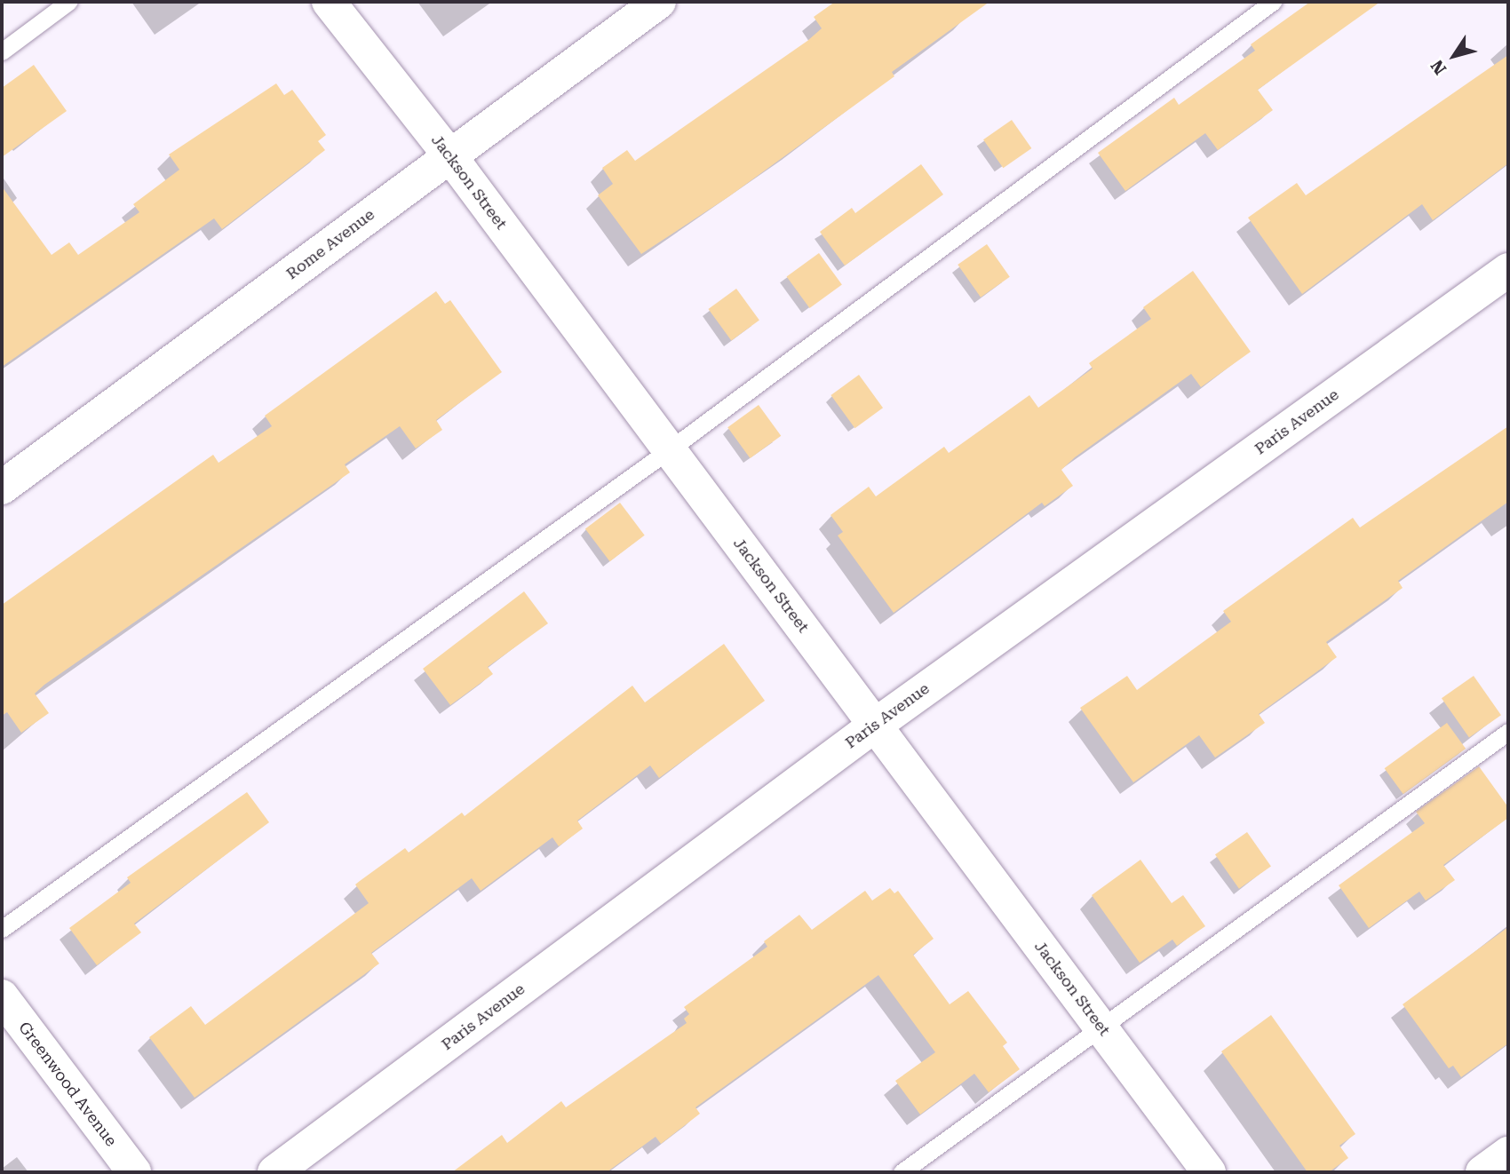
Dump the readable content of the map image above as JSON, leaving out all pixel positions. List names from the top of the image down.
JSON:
{
  "streets": {
    "street": [
      "Jackson Street",
      "Rome Avenue",
      "Paris Avenue",
      "Greenwood Avenue"
    ]
  },
  "crossings": [
    ["Jackson Street", "Rome Avenue"],
    ["Jackson Street", "Paris Avenue"]
  ],
  "north": "bottom left"
}
